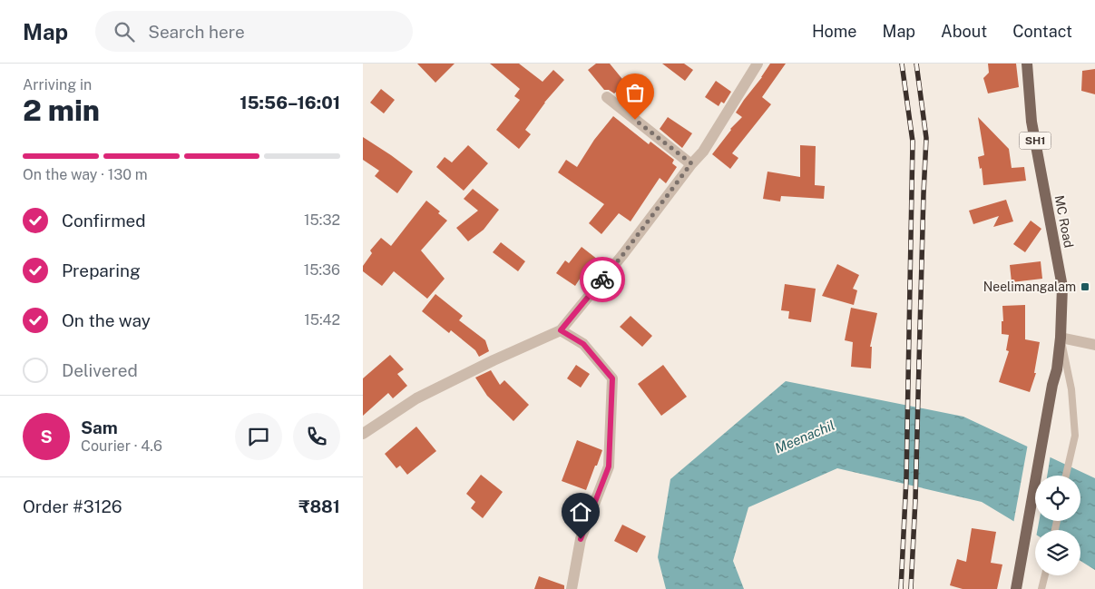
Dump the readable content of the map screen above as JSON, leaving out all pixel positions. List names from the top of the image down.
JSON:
{
  "streets": {
    "main road": ["SH1", "MC Road"]
  },
  "water": ["Meenachil"],
  "places": {
    "transit": ["Neelimangalam"]
  },
  "page": {
    "header": "Map",
    "search": "Search here",
    "nav": [
      "Home",
      "Map",
      "About",
      "Contact"
    ],
    "heading": ["2 min", "Arriving in", "15:56–16:01"],
    "panel": [
      "Sam",
      "Courier · 4.6",
      "Order #3126",
      "₹881"
    ],
    "bar": "On the way · 130 m",
    "list": [
      ["Confirmed", "15:32"],
      ["Preparing", "15:36"],
      ["On the way", "15:42"],
      "Delivered"
    ],
    "round": "S"
  }
}
